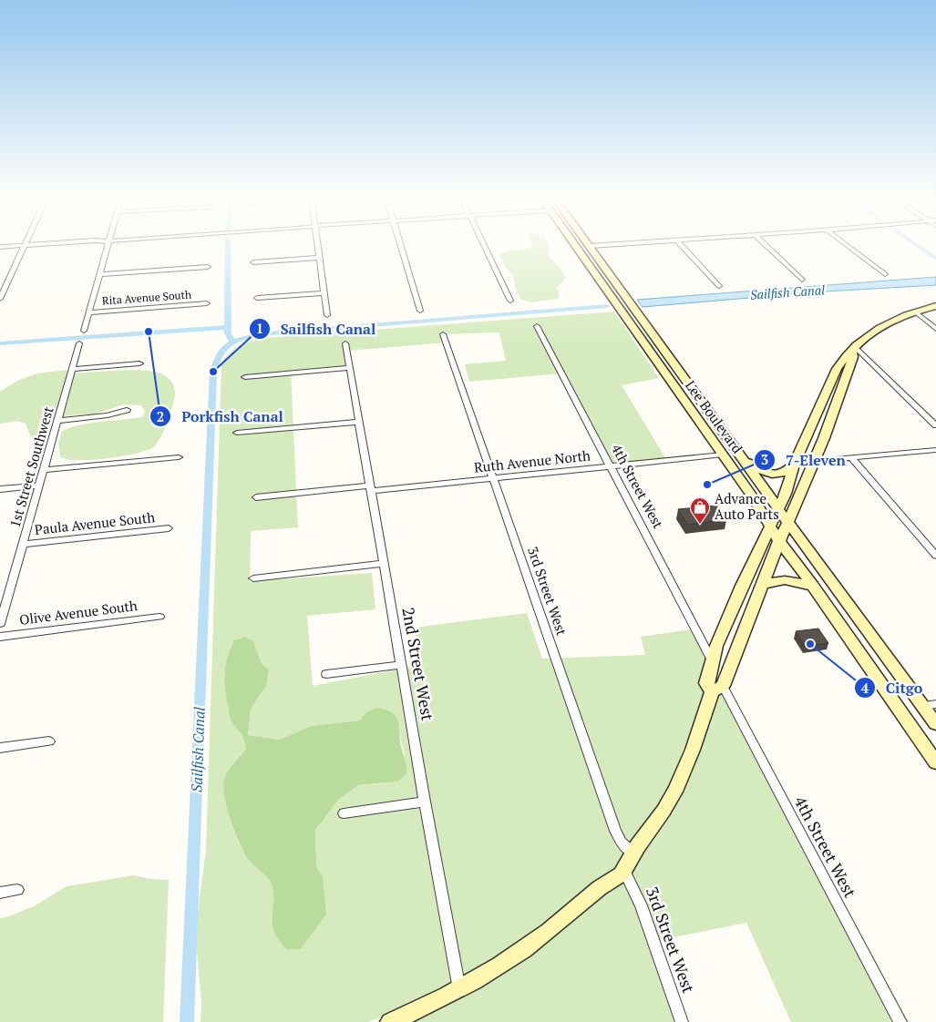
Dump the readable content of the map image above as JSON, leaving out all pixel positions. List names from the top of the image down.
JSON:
{
  "streets": {
    "main road": ["Lee Boulevard"],
    "street": [
      "Rita Avenue South",
      "Ruth Avenue North",
      "1st Street Southwest",
      "4th Street West",
      "Paula Avenue South",
      "3rd Street West",
      "Olive Avenue South",
      "2nd Street West"
    ]
  },
  "crossings": [
    ["Lee Boulevard", "Ruth Avenue North"],
    ["Ruth Avenue North", "4th Street West"],
    ["Ruth Avenue North", "3rd Street West"],
    ["Ruth Avenue North", "2nd Street West"],
    ["1st Street Southwest", "Paula Avenue South"]
  ],
  "water": ["Sailfish Canal"],
  "places": {
    "other": [
      "Porkfish Canal",
      "Sailfish Canal",
      "7-Eleven",
      "Citgo"
    ],
    "shop": ["Advance Auto Parts"]
  }
}
